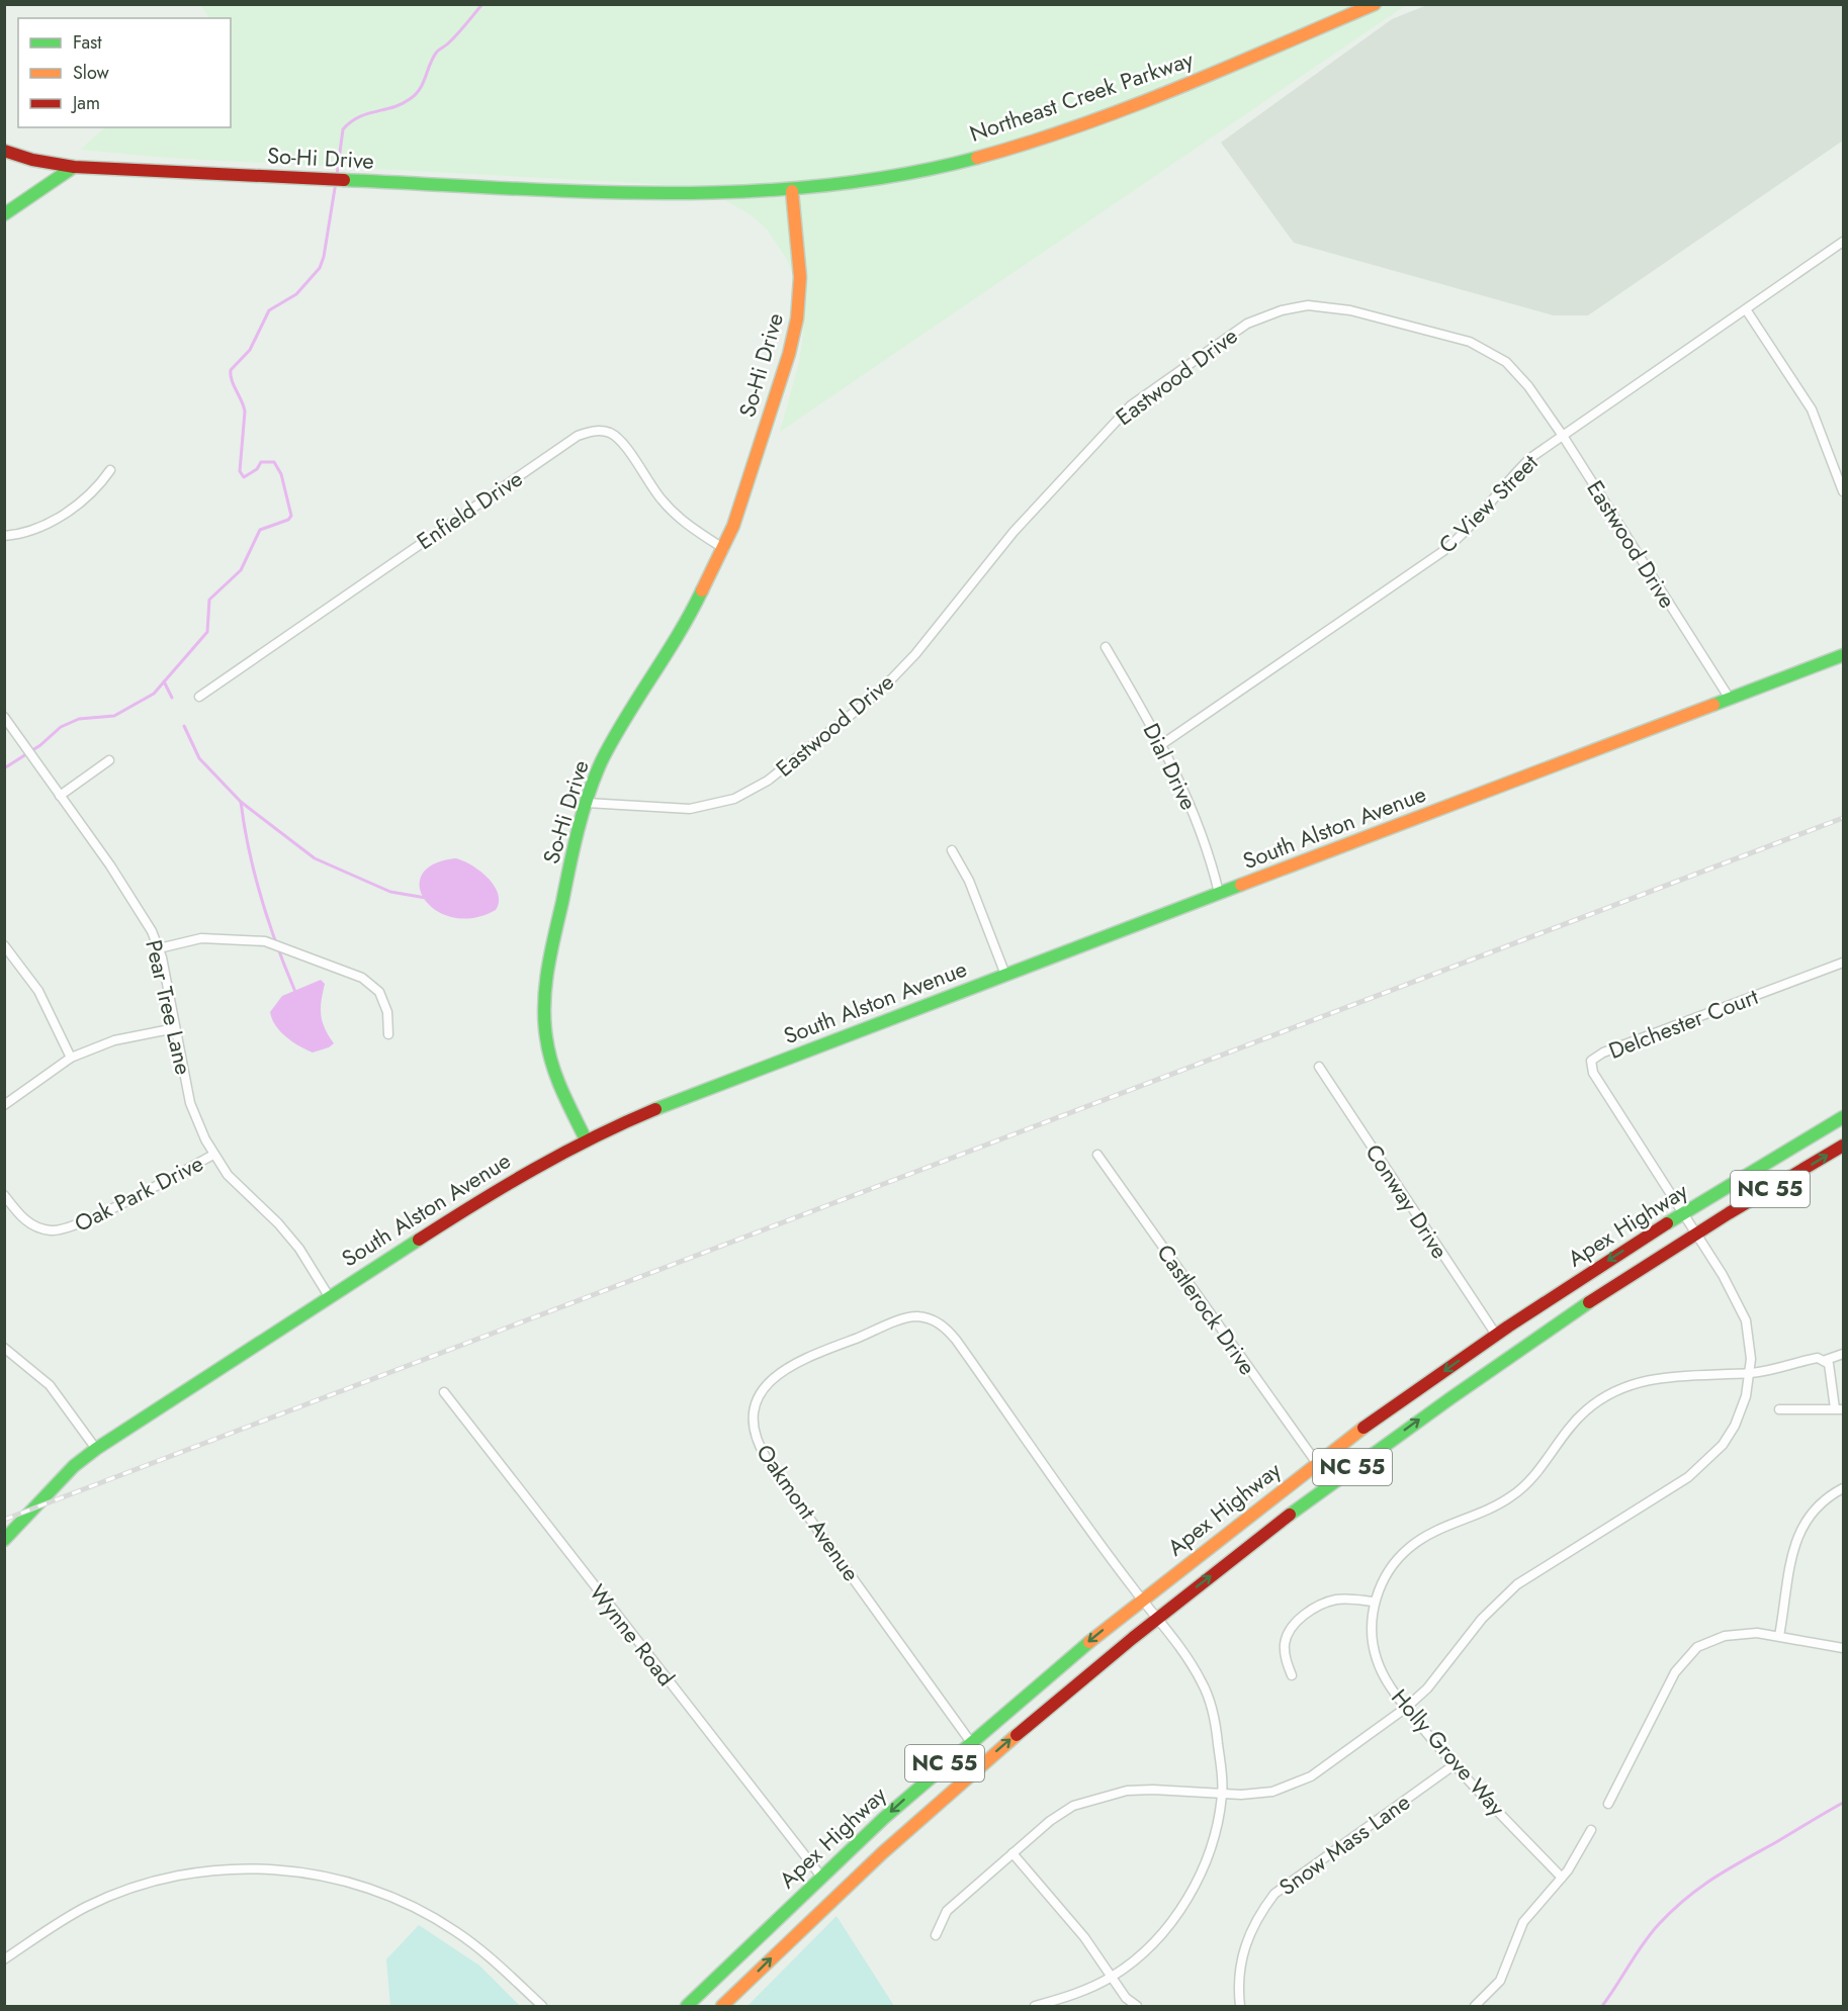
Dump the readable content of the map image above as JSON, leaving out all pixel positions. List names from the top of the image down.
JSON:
{
  "streets": {
    "street": [
      "Northeast Creek Parkway",
      "So-Hi Drive",
      "Eastwood Drive",
      "C View Street",
      "Enfield Drive",
      "Dial Drive",
      "South Alston Avenue",
      "Pear Tree Lane",
      "Delchester Court",
      "NC 55",
      "Oak Park Drive",
      "Conway Drive",
      "Apex Highway",
      "Castlerock Drive",
      "Oakmont Avenue",
      "Wynne Road",
      "Holly Grove Way",
      "Snow Mass Lane"
    ]
  },
  "crossings": [
    ["Northeast Creek Parkway", "So-Hi Drive"],
    ["So-Hi Drive", "Eastwood Drive"],
    ["So-Hi Drive", "Enfield Drive"],
    ["So-Hi Drive", "South Alston Avenue"],
    ["Eastwood Drive", "C View Street"],
    ["Eastwood Drive", "South Alston Avenue"],
    ["C View Street", "Dial Drive"],
    ["Dial Drive", "South Alston Avenue"],
    ["South Alston Avenue", "Pear Tree Lane"],
    ["Pear Tree Lane", "Oak Park Drive"],
    ["Delchester Court", "Apex Highway"],
    ["Conway Drive", "Apex Highway"],
    ["Apex Highway", "Castlerock Drive"],
    ["Apex Highway", "Oakmont Avenue"],
    ["Apex Highway", "Wynne Road"],
    ["Holly Grove Way", "Snow Mass Lane"]
  ],
  "legend": ["Fast", "Slow", "Jam"]
}
